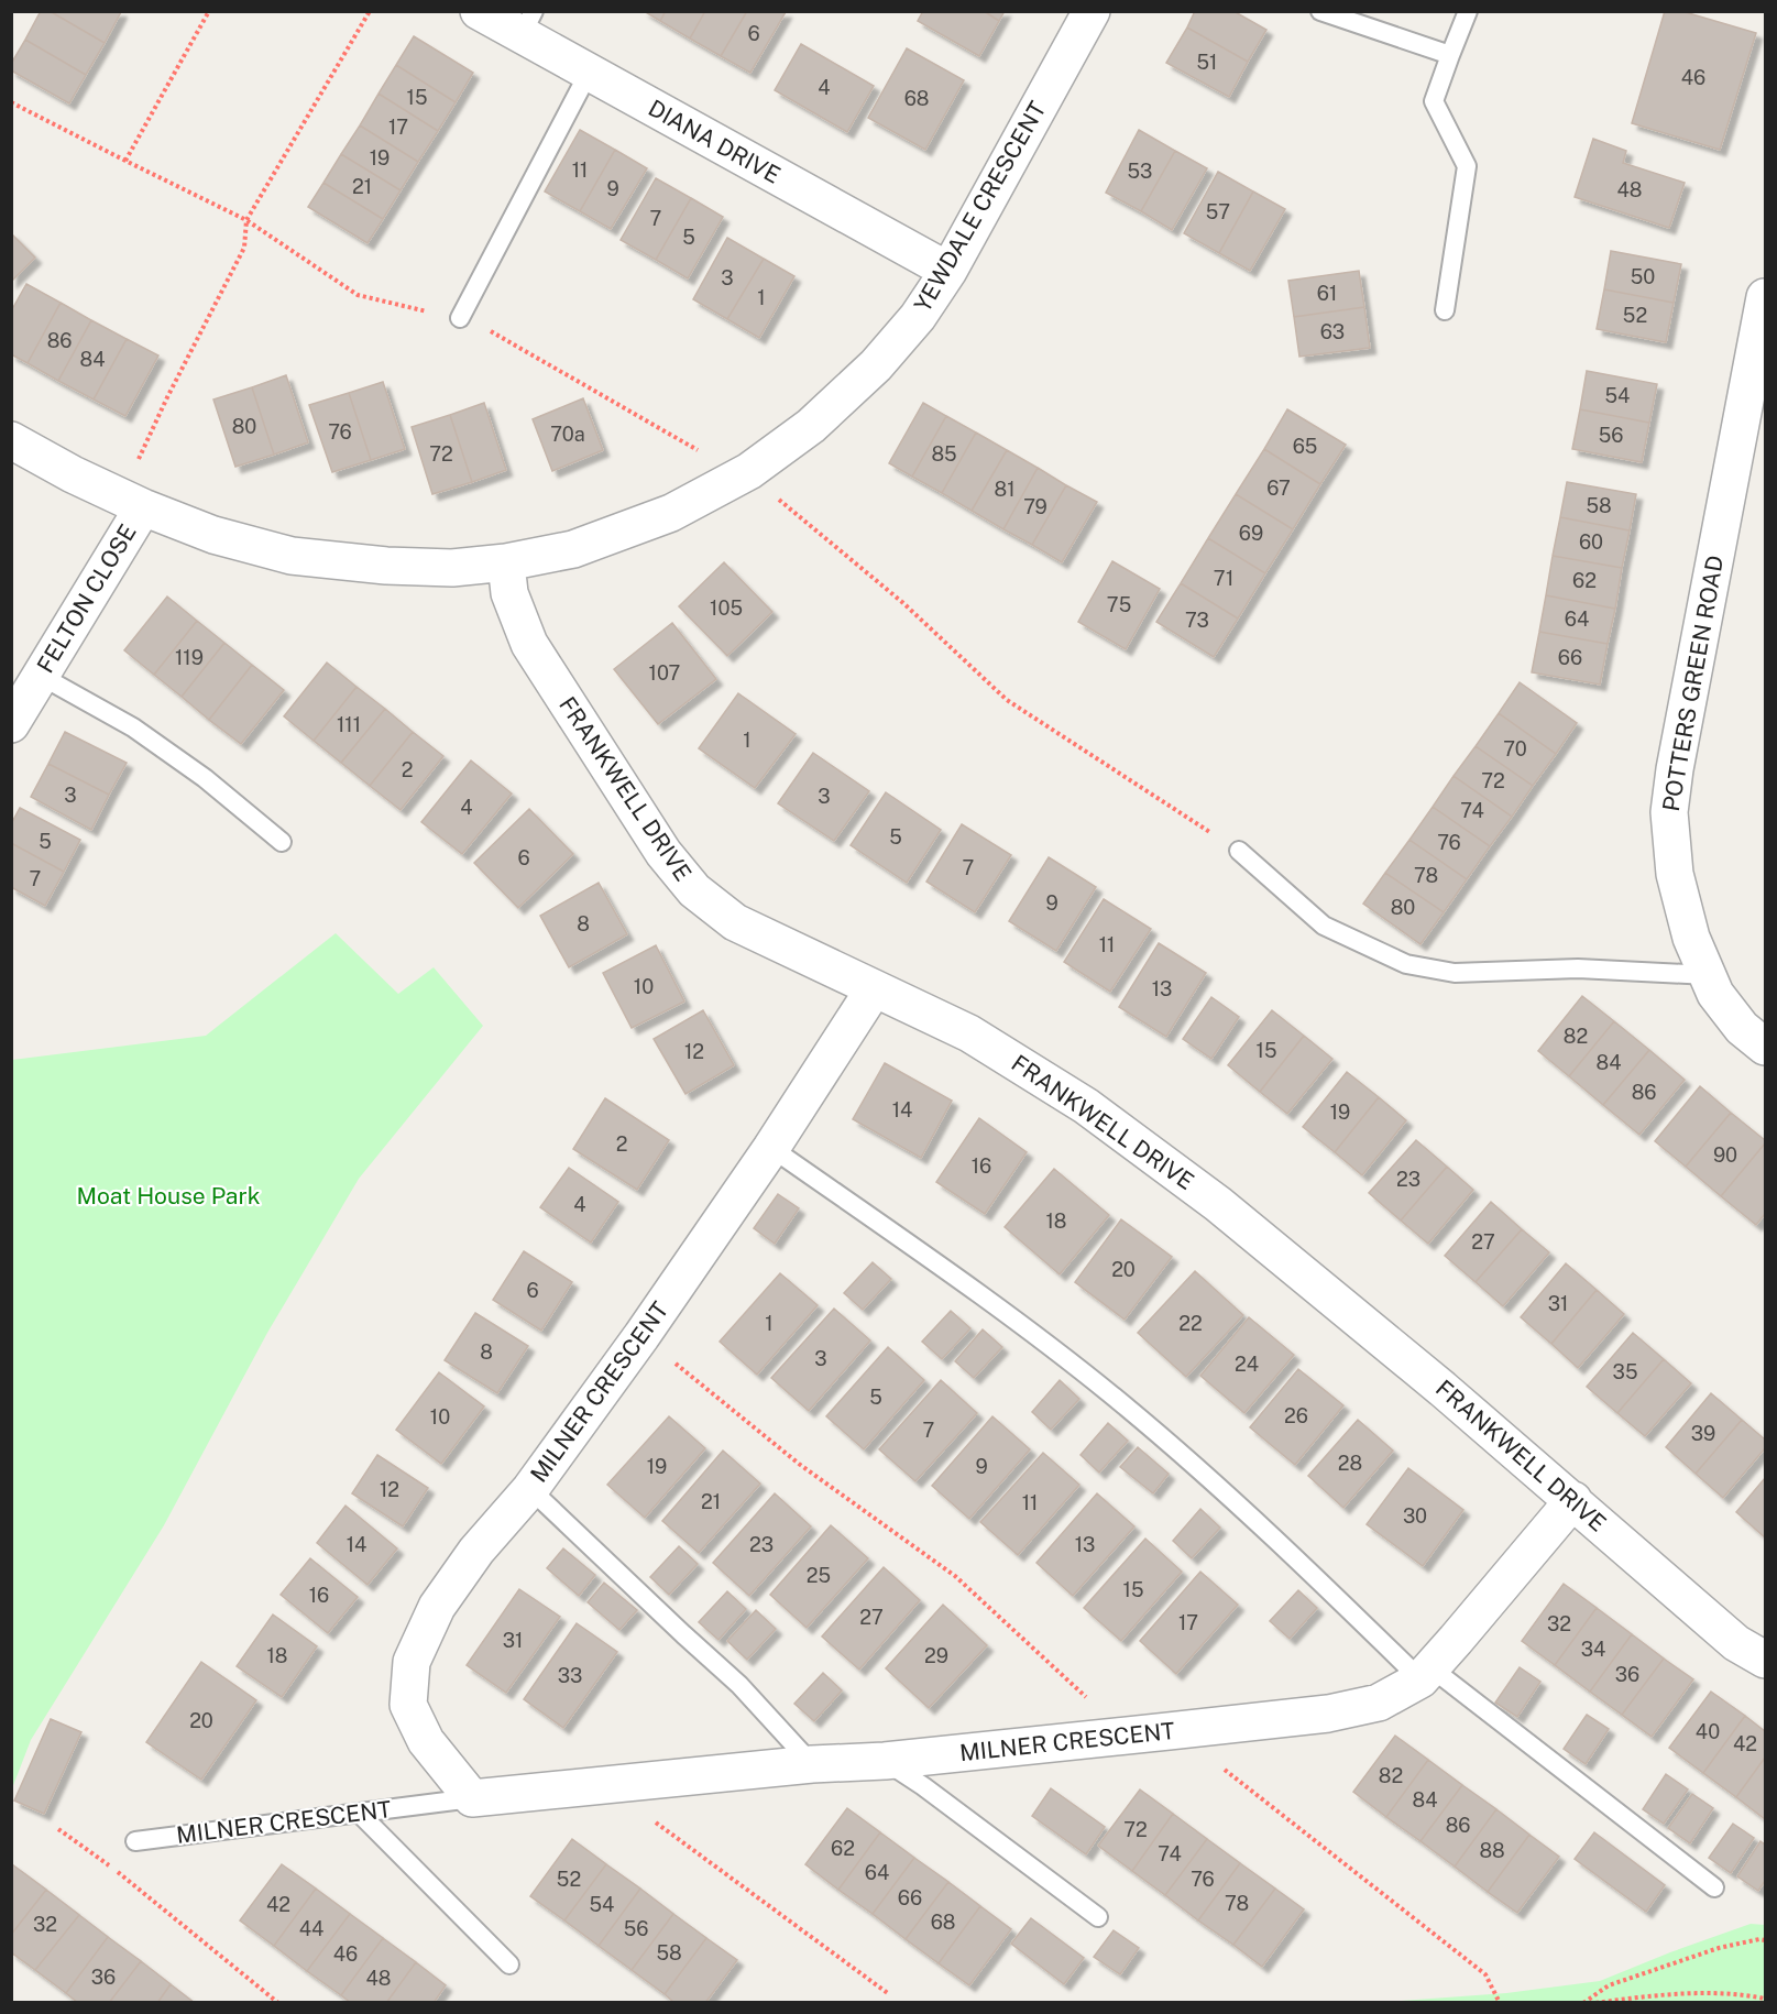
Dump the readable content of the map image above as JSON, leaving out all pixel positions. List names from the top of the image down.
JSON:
{
  "streets": {
    "street": [
      "DIANA DRIVE",
      "YEWDALE CRESCENT",
      "FELTON CLOSE",
      "POTTERS GREEN ROAD",
      "FRANKWELL DRIVE",
      "MILNER CRESCENT"
    ]
  },
  "crossings": [
    ["DIANA DRIVE", "YEWDALE CRESCENT"],
    ["YEWDALE CRESCENT", "FELTON CLOSE"],
    ["YEWDALE CRESCENT", "FRANKWELL DRIVE"],
    ["FRANKWELL DRIVE", "MILNER CRESCENT"]
  ],
  "parks": ["Moat House Park"],
  "house_numbers": [
    "6",
    "51",
    "46",
    "4",
    "15",
    "68",
    "17",
    "19",
    "11",
    "53",
    "21",
    "9",
    "48",
    "57",
    "7",
    "5",
    "50",
    "3",
    "61",
    "1",
    "52",
    "63",
    "86",
    "84",
    "54",
    "80",
    "76",
    "70a",
    "56",
    "65",
    "72",
    "85",
    "67",
    "81",
    "58",
    "79",
    "69",
    "60",
    "71",
    "62",
    "75",
    "105",
    "64",
    "73",
    "119",
    "66",
    "107",
    "111",
    "1",
    "70",
    "2",
    "72",
    "3",
    "3",
    "4",
    "74",
    "5",
    "5",
    "76",
    "6",
    "7",
    "78",
    "7",
    "9",
    "80",
    "8",
    "11",
    "10",
    "13",
    "82",
    "15",
    "12",
    "84",
    "86",
    "14",
    "19",
    "2",
    "90",
    "16",
    "23",
    "4",
    "18",
    "27",
    "20",
    "6",
    "31",
    "1",
    "22",
    "8",
    "3",
    "24",
    "35",
    "5",
    "26",
    "10",
    "7",
    "39",
    "28",
    "19",
    "9",
    "12",
    "21",
    "11",
    "30",
    "14",
    "23",
    "13",
    "25",
    "15",
    "16",
    "27",
    "17",
    "32",
    "31",
    "34",
    "18",
    "29",
    "36",
    "33",
    "20",
    "40",
    "42",
    "82",
    "84",
    "86",
    "72",
    "62",
    "88",
    "74",
    "64",
    "52",
    "76",
    "66",
    "78",
    "42",
    "54",
    "68",
    "32",
    "44",
    "56",
    "58",
    "46",
    "36",
    "48"
  ]
}
